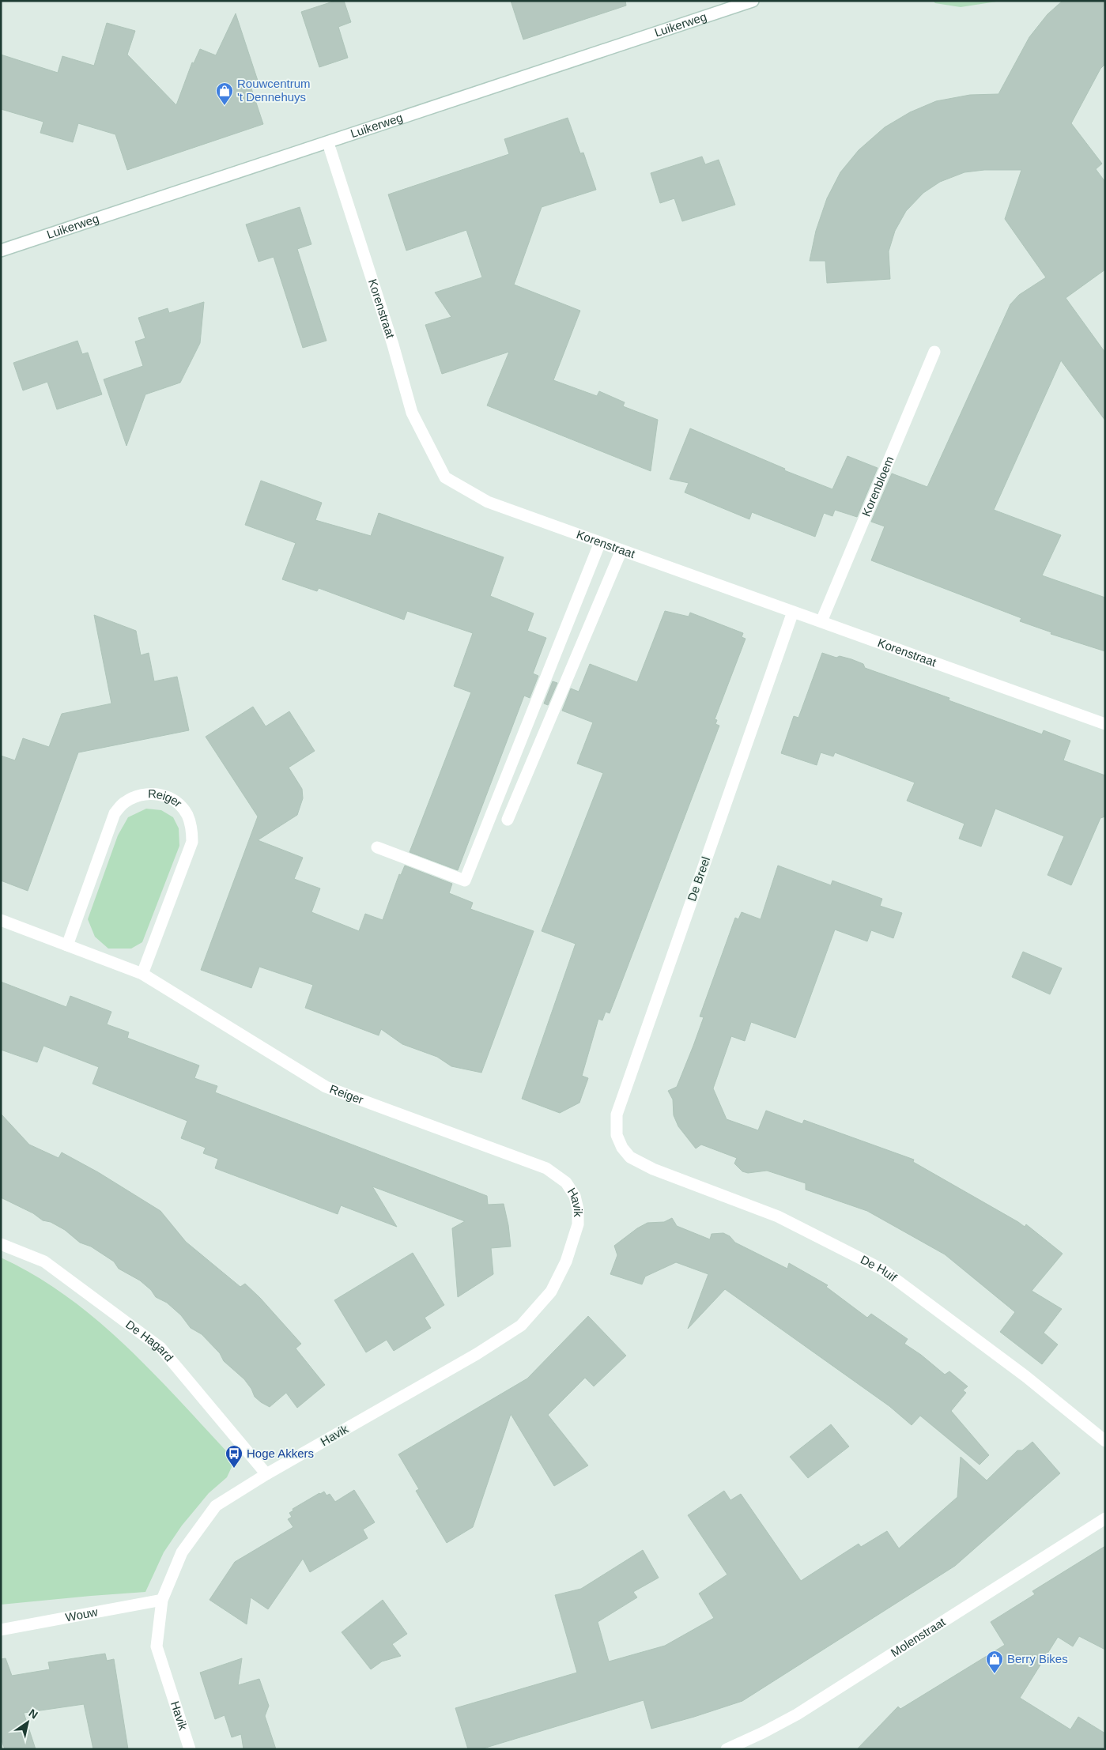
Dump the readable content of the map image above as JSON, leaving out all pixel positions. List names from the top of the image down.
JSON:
{
  "streets": {
    "street": [
      "Luikerweg",
      "Korenstraat",
      "Korenbloem",
      "Reiger",
      "De Breel",
      "Havik",
      "De Huif",
      "De Hagard",
      "Wouw",
      "Molenstraat"
    ]
  },
  "crossings": [
    ["Luikerweg", "Korenstraat"],
    ["Korenstraat", "Korenbloem"],
    ["Korenstraat", "De Breel"],
    ["Reiger", "Havik"],
    ["De Breel", "De Huif"],
    ["Havik", "De Hagard"],
    ["Havik", "Wouw"]
  ],
  "places": {
    "shop": ["Rouwcentrum 't Dennehuys", "Berry Bikes"],
    "bus stop": ["Hoge Akkers"]
  },
  "north": "top right"
}
